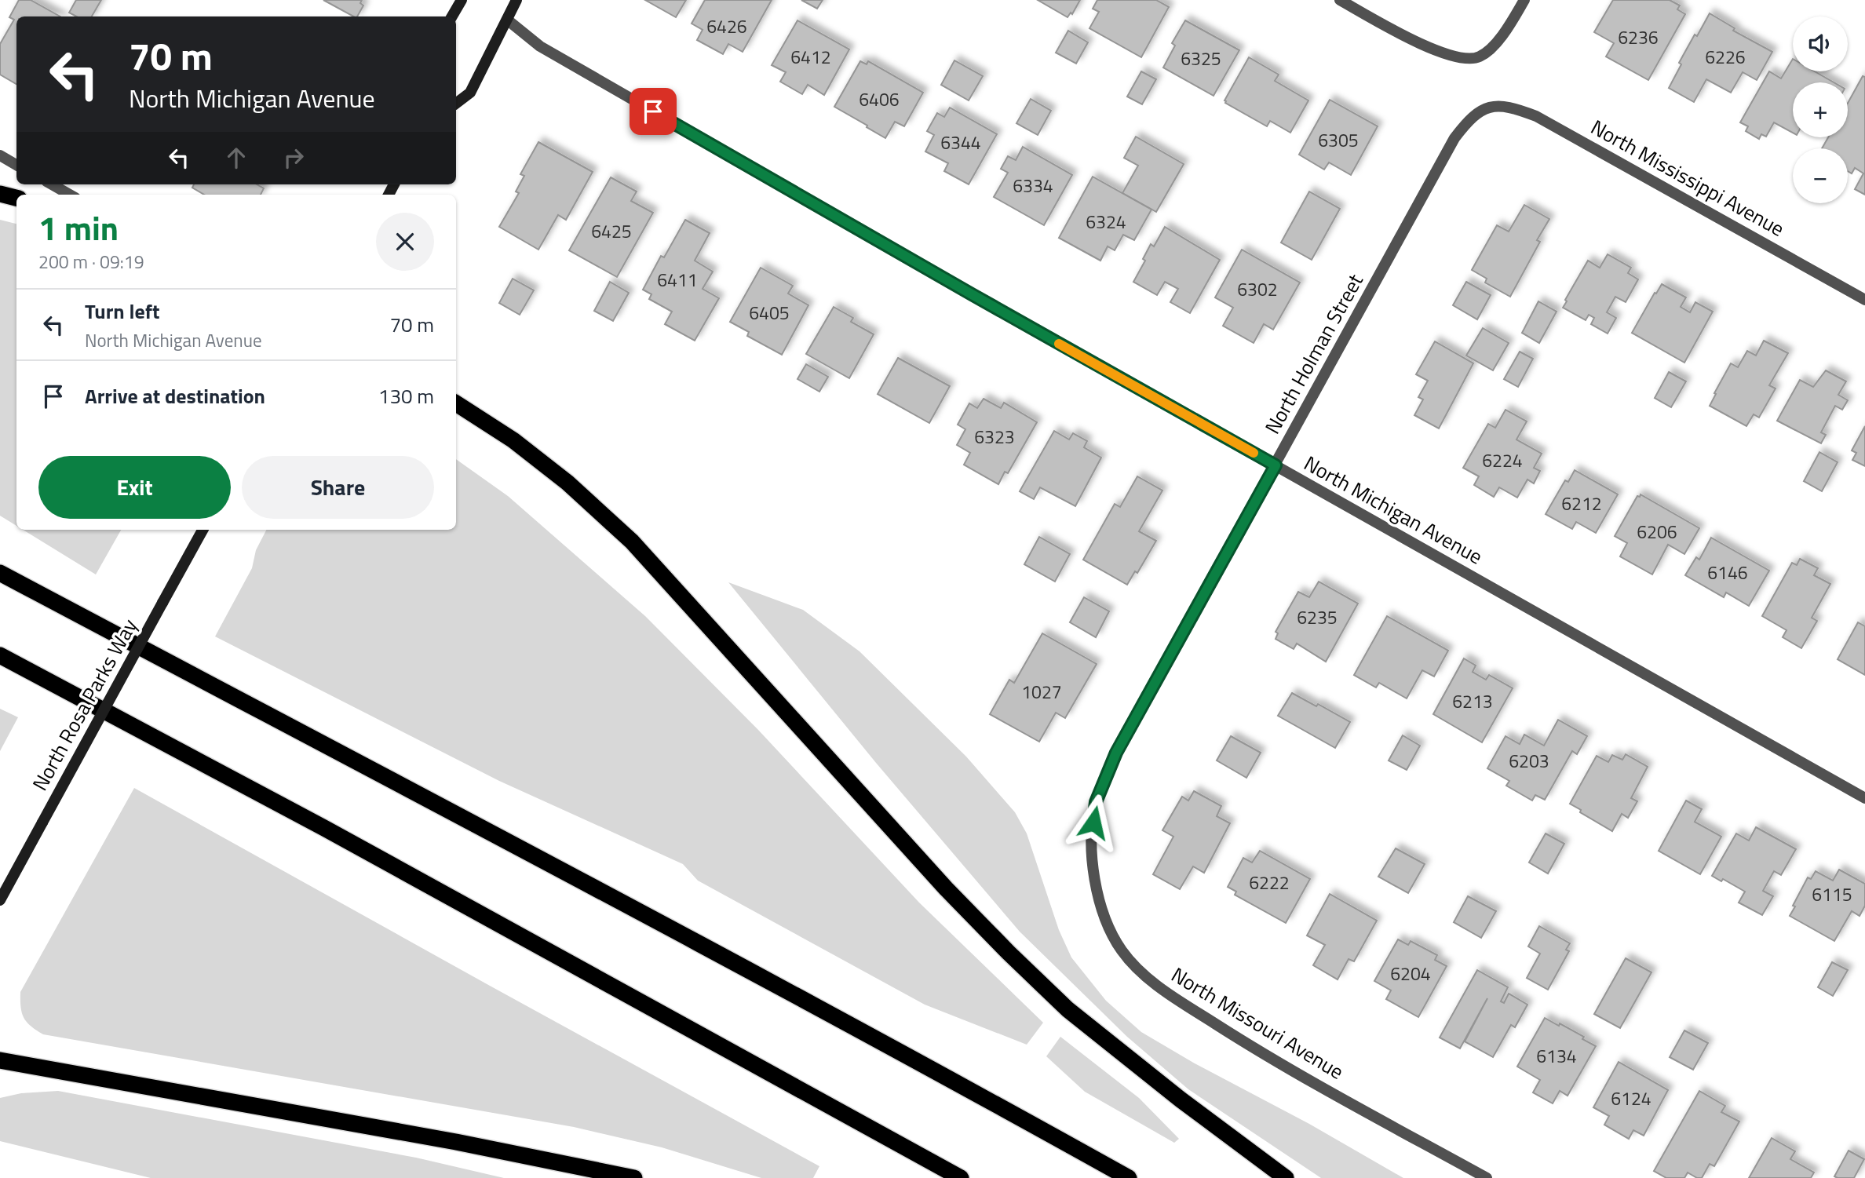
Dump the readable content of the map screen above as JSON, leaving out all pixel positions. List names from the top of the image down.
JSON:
{
  "streets": {
    "main road": ["North Rosa Parks Way"],
    "street": [
      "North Mississippi Avenue",
      "North Holman Street",
      "North Michigan Avenue",
      "North Missouri Avenue"
    ]
  },
  "crossings": [
    ["North Mississippi Avenue", "North Holman Street"],
    ["North Holman Street", "North Michigan Avenue"],
    ["North Holman Street", "North Missouri Avenue"]
  ],
  "house_numbers": [
    "6426",
    "6236",
    "6412",
    "6226",
    "6325",
    "6406",
    "6305",
    "6344",
    "6334",
    "6324",
    "6425",
    "6411",
    "6302",
    "6405",
    "6323",
    "6224",
    "6212",
    "6206",
    "6146",
    "6235",
    "1027",
    "6213",
    "6203",
    "6222",
    "6115",
    "6204",
    "6134",
    "6124"
  ],
  "page": {
    "map_buttons": ["+", "−"],
    "turn": ["70 m", "North Michigan Avenue"],
    "heading": ["1 min", "200 m · 09:19"],
    "list": [
      {
        "name": "Turn left",
        "note": "North Michigan Avenue",
        "value": "70 m"
      },
      {
        "name": "Arrive at destination",
        "value": "130 m"
      }
    ],
    "buttons": ["Exit", "Share"]
  }
}
